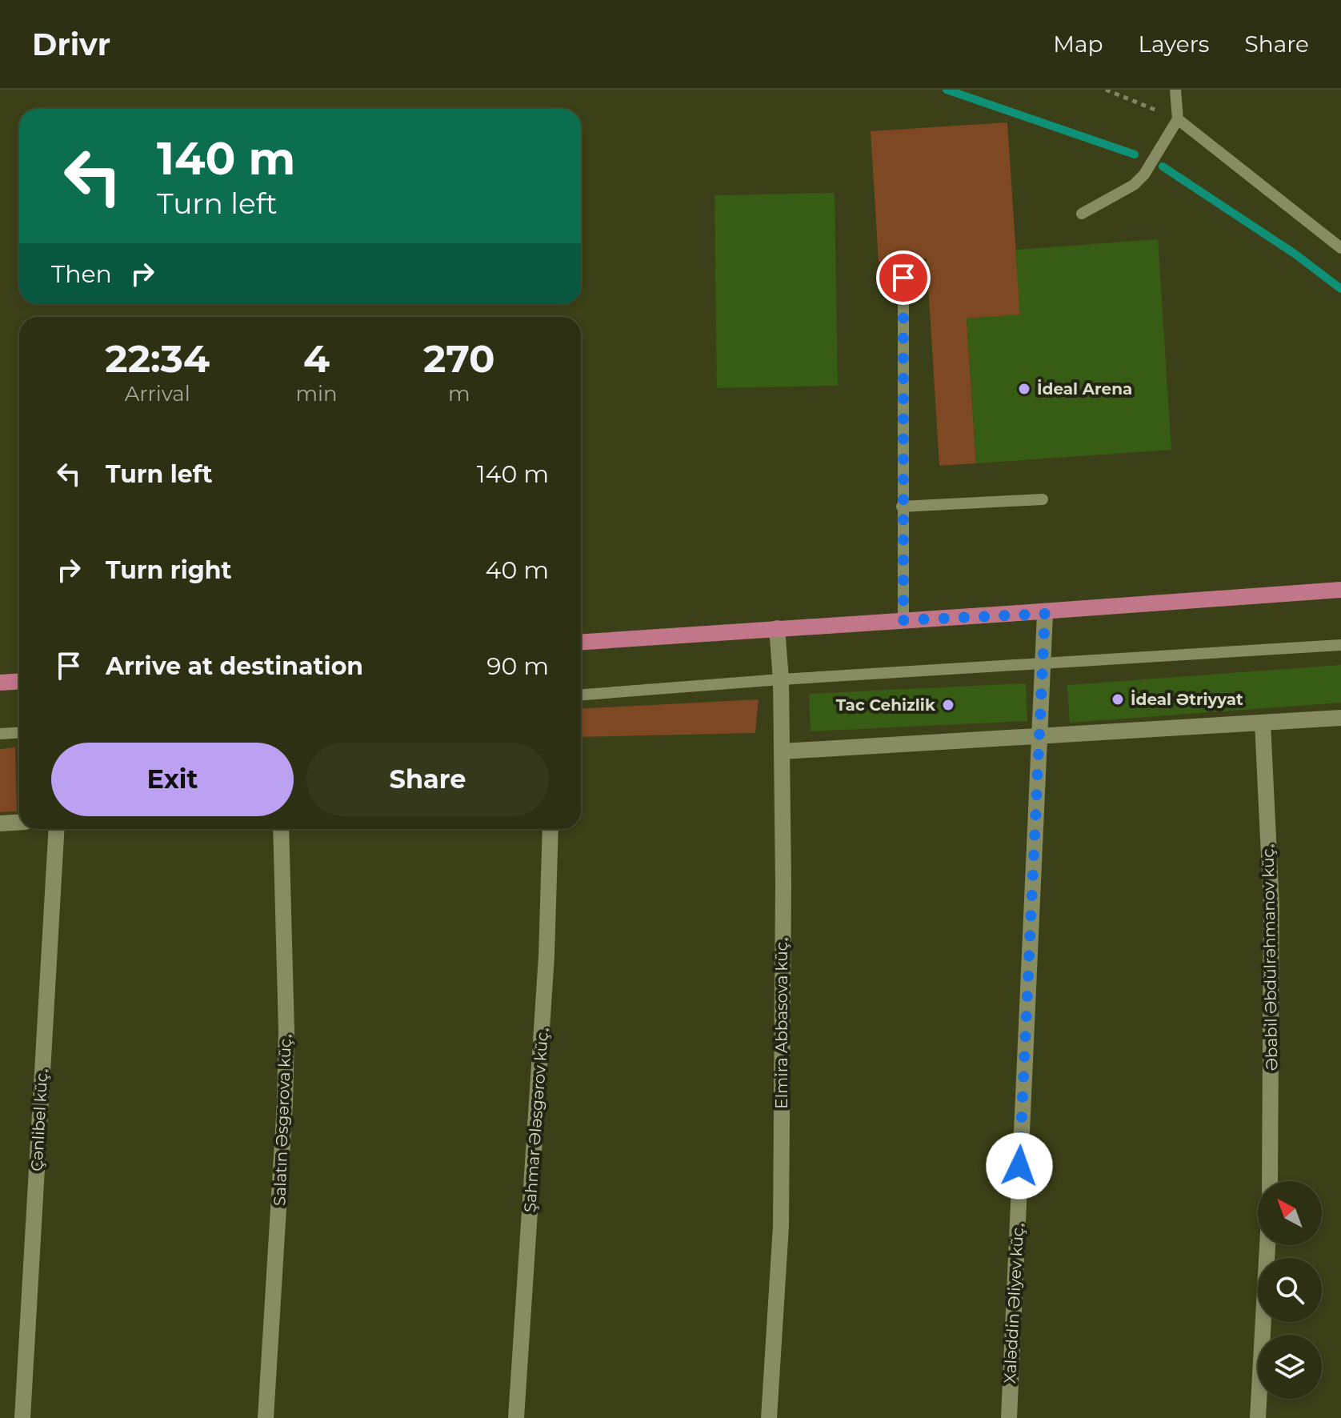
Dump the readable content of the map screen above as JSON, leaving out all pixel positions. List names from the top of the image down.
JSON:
{
  "streets": {
    "street": [
      "Əbabil Əbdülrəhmanov küç.",
      "Elmira Abbasova küç.",
      "Çənlibel küç.",
      "Salatın Əsgərova küç.",
      "Şahmar Ələsgərov küç.",
      "Xaləddin Əliyev küç."
    ]
  },
  "places": ["İdeal Arena", "İdeal Ətriyyat", "Tac Cehizlik"],
  "north": "top left",
  "page": {
    "header": "Drivr",
    "nav": ["Map", "Layers", "Share"],
    "turn": ["140 m", "Turn left"],
    "then": "Then",
    "eta": [
      "22:34",
      "Arrival",
      "4",
      "min",
      "270",
      "m"
    ],
    "list": [
      {
        "name": "Turn left",
        "value": "140 m"
      },
      {
        "name": "Turn right",
        "value": "40 m"
      },
      {
        "name": "Arrive at destination",
        "value": "90 m"
      }
    ],
    "buttons": ["Exit", "Share"]
  }
}
